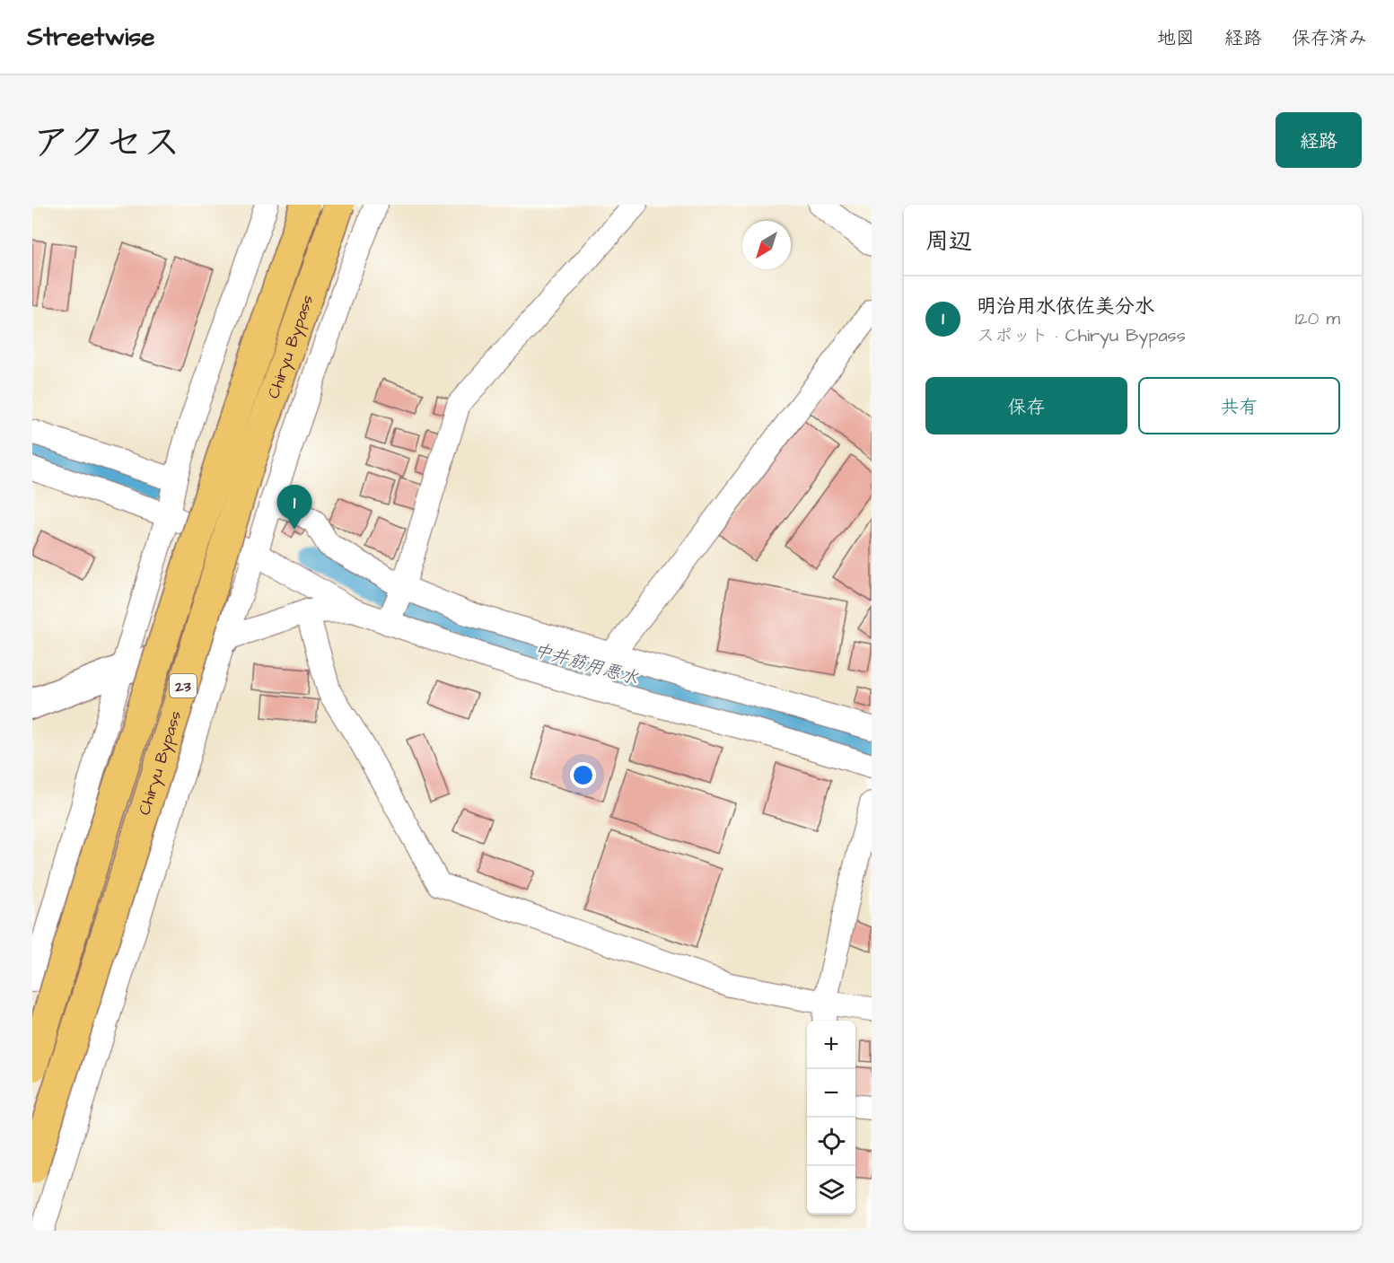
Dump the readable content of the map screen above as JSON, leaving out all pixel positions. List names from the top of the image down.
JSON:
{
  "streets": {
    "highway": ["Chiryu Bypass", "23"]
  },
  "water": ["中井筋用悪水"],
  "north": "bottom left",
  "page": {
    "header": "Streetwise",
    "nav": ["地図", "経路", "保存済み"],
    "title": "アクセス",
    "buttons": [
      "経路",
      ["保存", "共有"]
    ],
    "heading": "周辺",
    "list": [
      {
        "mark": "1",
        "name": "明治用水依佐美分水",
        "note": "スポット · Chiryu Bypass",
        "value": "120 m"
      }
    ],
    "pins": "1",
    "map_buttons": ["+", "−"]
  }
}
